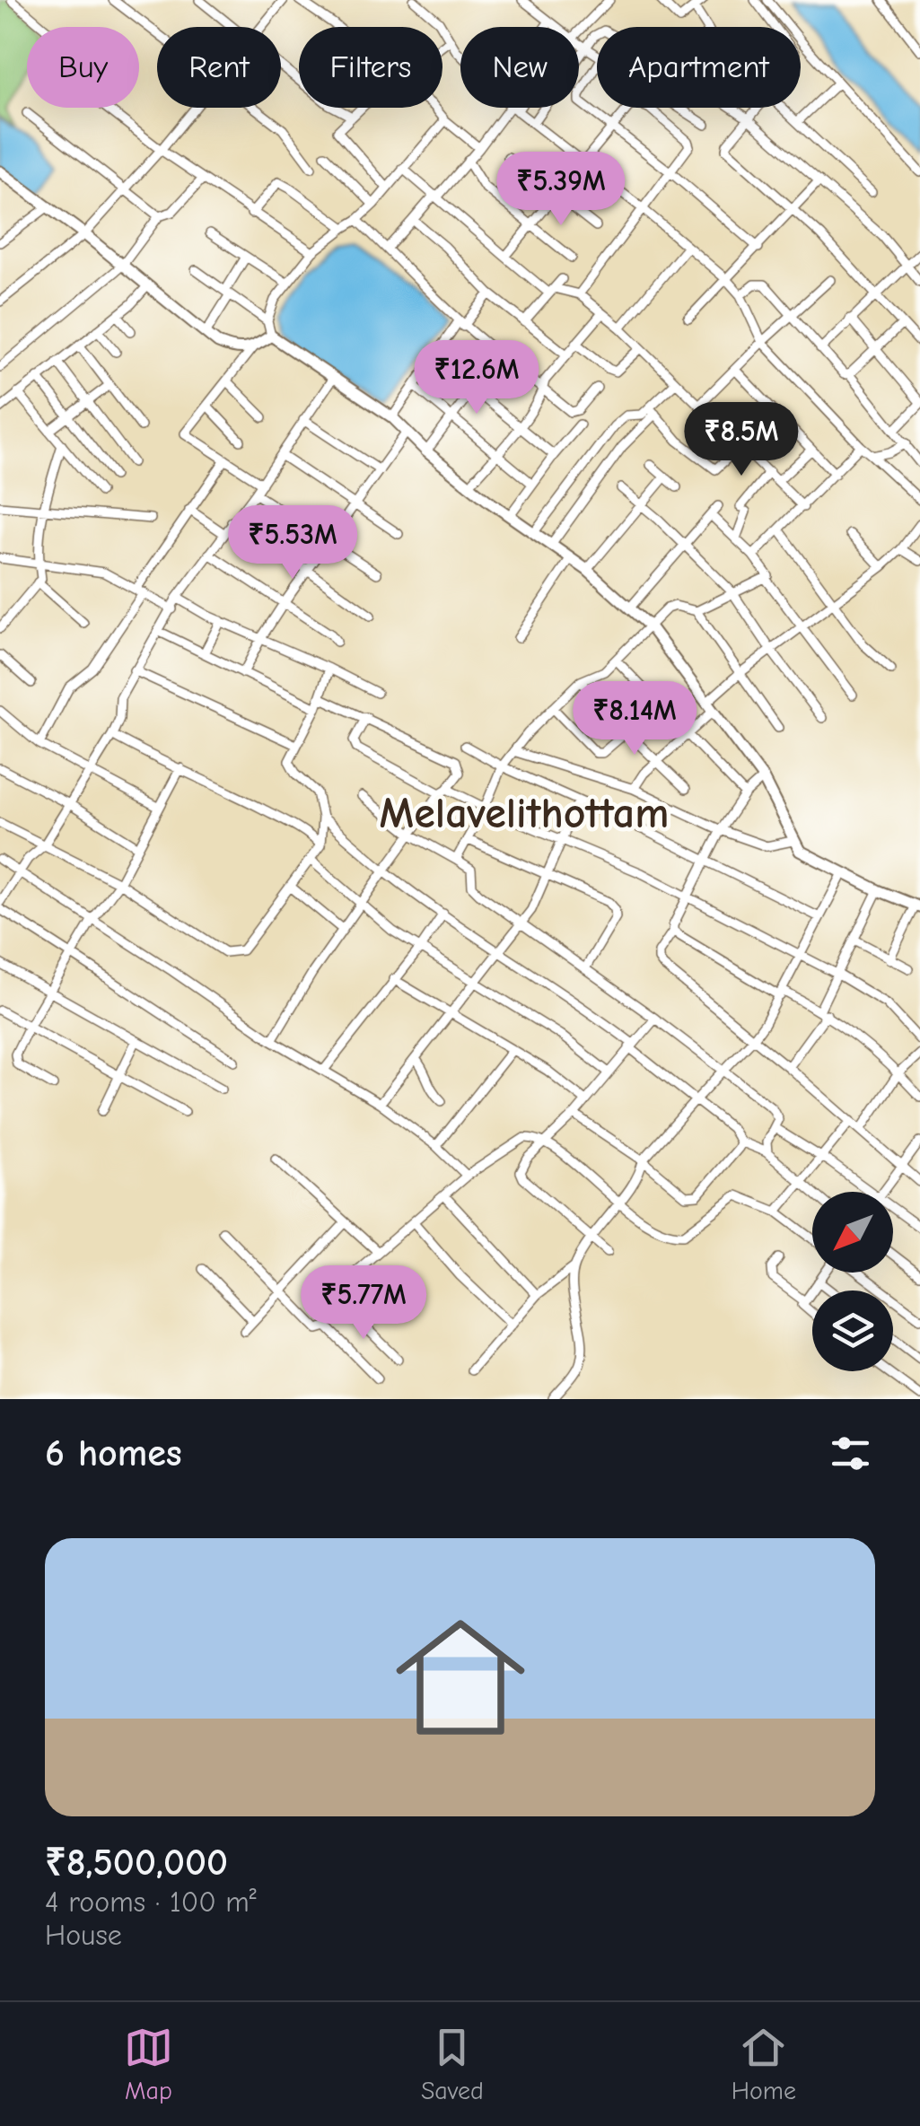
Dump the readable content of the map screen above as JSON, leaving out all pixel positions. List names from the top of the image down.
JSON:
{
  "districts": ["Melavelithottam"],
  "north": "bottom left",
  "page": {
    "chip": [
      "Buy",
      "Rent",
      "Filters",
      "New",
      "Apartment"
    ],
    "price": [
      "₹5.39M",
      "₹12.6M",
      "₹8.5M",
      "₹5.53M",
      "₹8.14M",
      "₹5.77M"
    ],
    "heading": "6 homes",
    "list": [
      {
        "name": "₹8,500,000",
        "note": "4 rooms · 100 m² · House"
      }
    ],
    "tabs": ["Map", "Saved", "Home"]
  }
}
